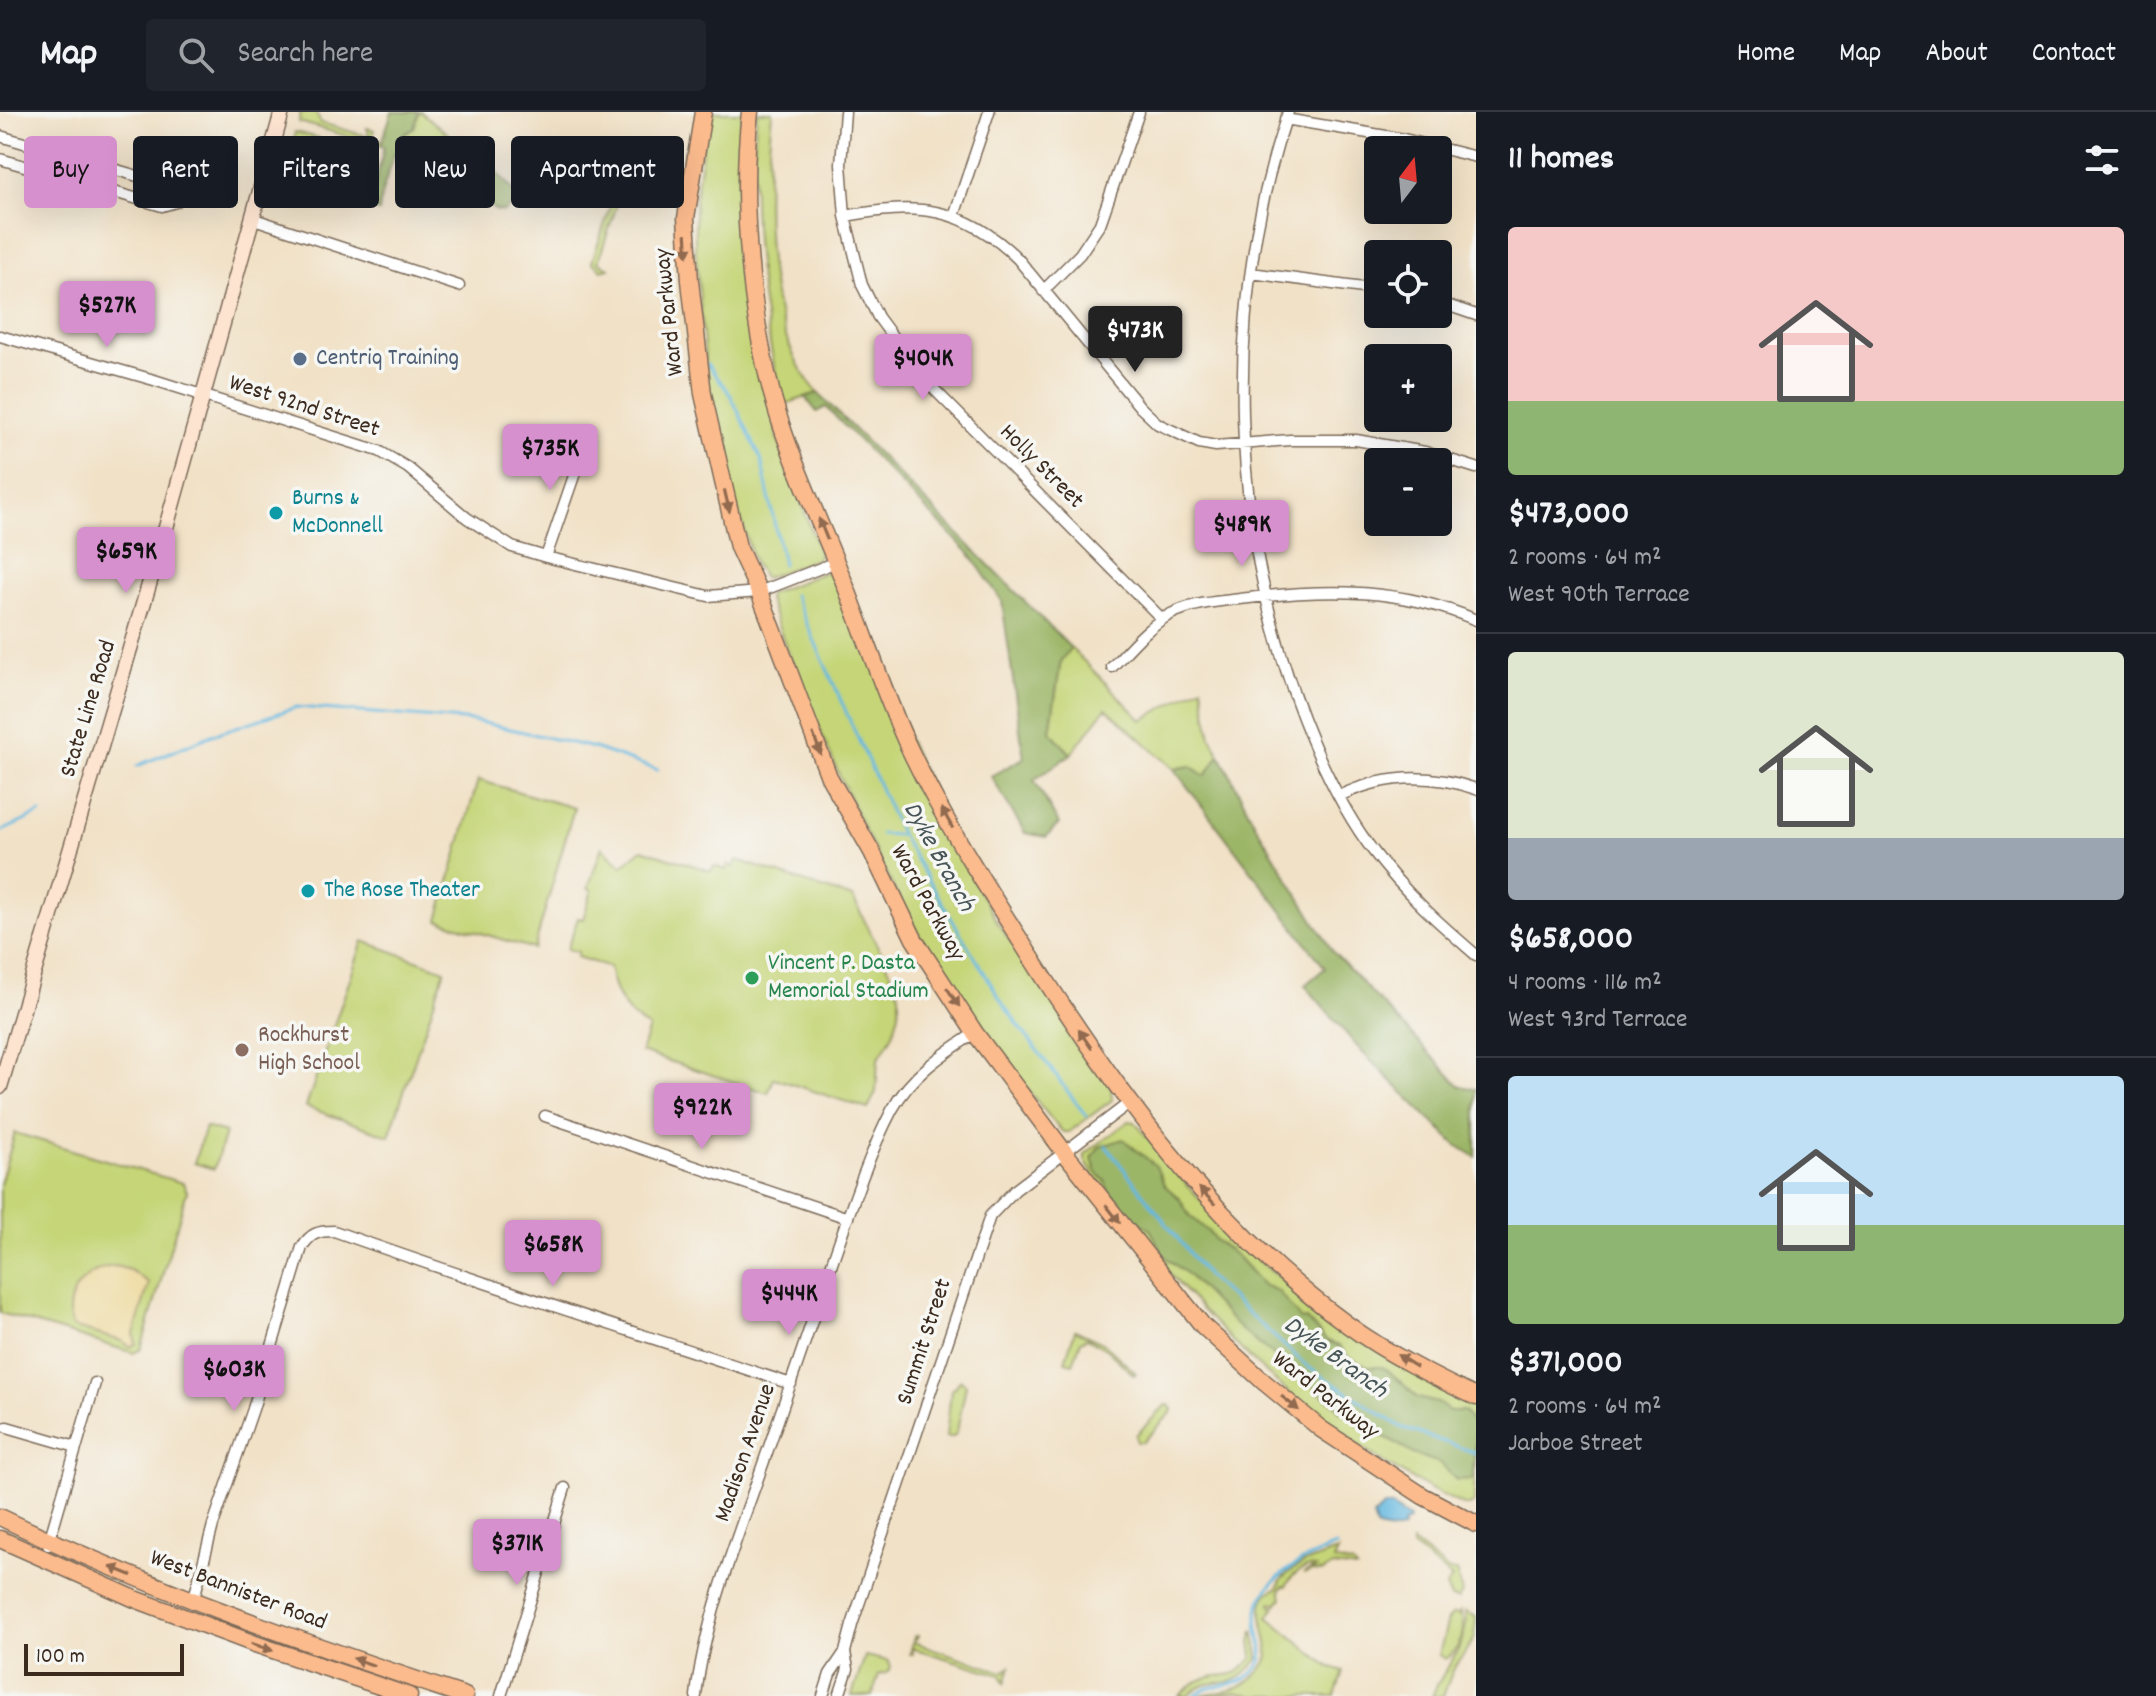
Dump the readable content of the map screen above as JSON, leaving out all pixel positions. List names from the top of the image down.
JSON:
{
  "streets": {
    "main road": ["Ward Parkway", "State Line Road", "West Bannister Road"],
    "street": [
      "West 92nd Street",
      "Holly Street",
      "Summit Street",
      "Madison Avenue"
    ]
  },
  "crossings": [
    ["Ward Parkway", "West 92nd Street"],
    ["Ward Parkway", "Summit Street"],
    ["Ward Parkway", "Madison Avenue"],
    ["West 92nd Street", "State Line Road"]
  ],
  "water": ["Dyke Branch"],
  "places": [
    "Centriq Training",
    "Burns & McDonnell",
    "The Rose Theater",
    "Vincent P. Dasta Memorial Stadium",
    "Rockhurst High School"
  ],
  "scale_bar": "100 m",
  "north": "top",
  "page": {
    "header": "Map",
    "search": "Search here",
    "nav": [
      "Home",
      "Map",
      "About",
      "Contact"
    ],
    "heading": "11 homes",
    "map_buttons": ["+", "−"],
    "chip": [
      "Buy",
      "Rent",
      "Filters",
      "New",
      "Apartment"
    ],
    "list": [
      {
        "name": "$473,000",
        "note": "2 rooms · 64 m² · West 90th Terrace"
      },
      {
        "name": "$658,000",
        "note": "4 rooms · 116 m² · West 93rd Terrace"
      },
      {
        "name": "$371,000",
        "note": "2 rooms · 64 m² · Jarboe Street"
      }
    ],
    "price": [
      "$527K",
      "$473K",
      "$404K",
      "$735K",
      "$489K",
      "$659K",
      "$922K",
      "$658K",
      "$444K",
      "$603K",
      "$371K"
    ],
    "scale": "100 m"
  }
}
